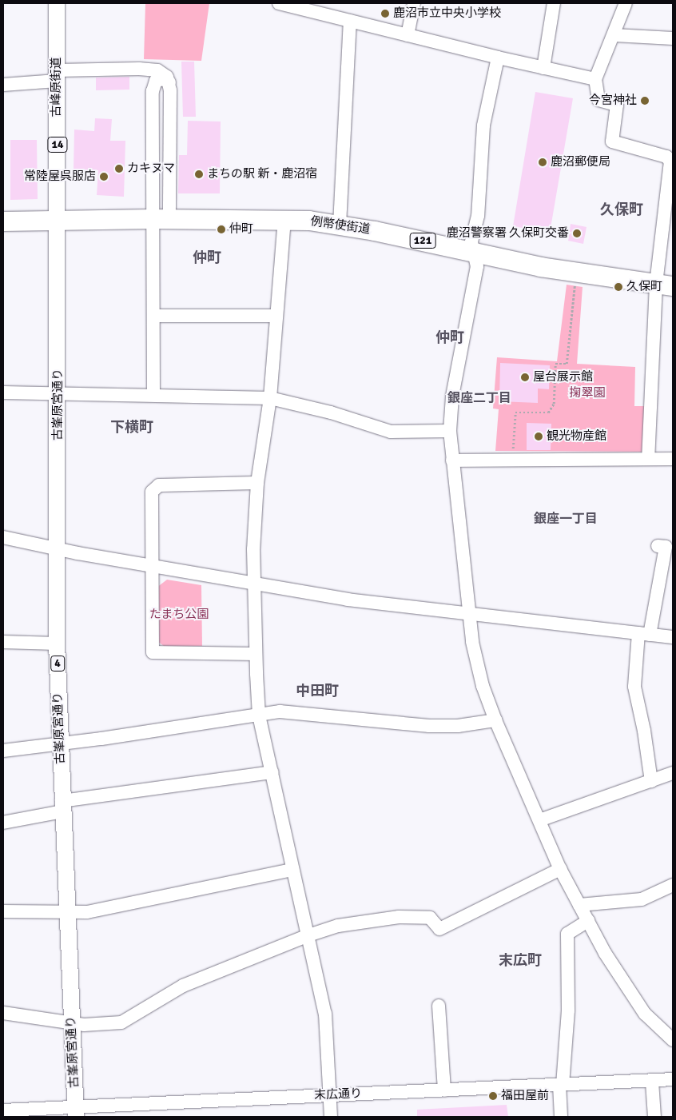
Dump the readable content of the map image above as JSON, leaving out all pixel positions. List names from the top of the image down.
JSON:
{
  "streets": {
    "highway": ["例幣使街道", "121"],
    "main road": [
      "古峰原街道",
      "14",
      "古峯原宮通り",
      "4"
    ],
    "street": ["末広通り"]
  },
  "crossings": [
    ["古峰原街道", "例幣使街道"],
    ["古峰原街道", "古峯原宮通り"],
    ["例幣使街道", "古峯原宮通り"],
    ["古峯原宮通り", "末広通り"]
  ],
  "districts": [
    "久保町",
    "仲町",
    "仲町",
    "銀座二丁目",
    "下横町",
    "銀座一丁目",
    "中田町",
    "末広町"
  ],
  "parks": ["掬翠園", "たまち公園"],
  "places": [
    "鹿沼市立中央小学校",
    "今宮神社",
    "鹿沼郵便局",
    "カキヌマ",
    "まちの駅 新・鹿沼宿",
    "常陸屋呉服店",
    "仲町",
    "鹿沼警察署 久保町交番",
    "久保町",
    "屋台展示館",
    "観光物産館",
    "福田屋前"
  ]
}
